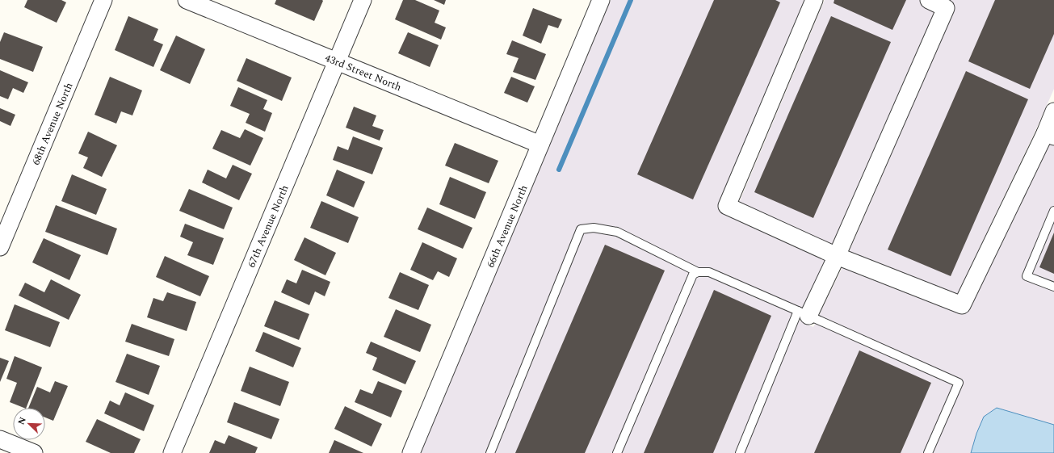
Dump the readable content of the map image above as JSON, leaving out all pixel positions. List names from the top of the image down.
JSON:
{
  "streets": {
    "street": [
      "43rd Street North",
      "68th Avenue North",
      "67th Avenue North",
      "66th Avenue North"
    ]
  },
  "crossings": [
    ["43rd Street North", "67th Avenue North"],
    ["43rd Street North", "66th Avenue North"]
  ],
  "north": "top left"
}
